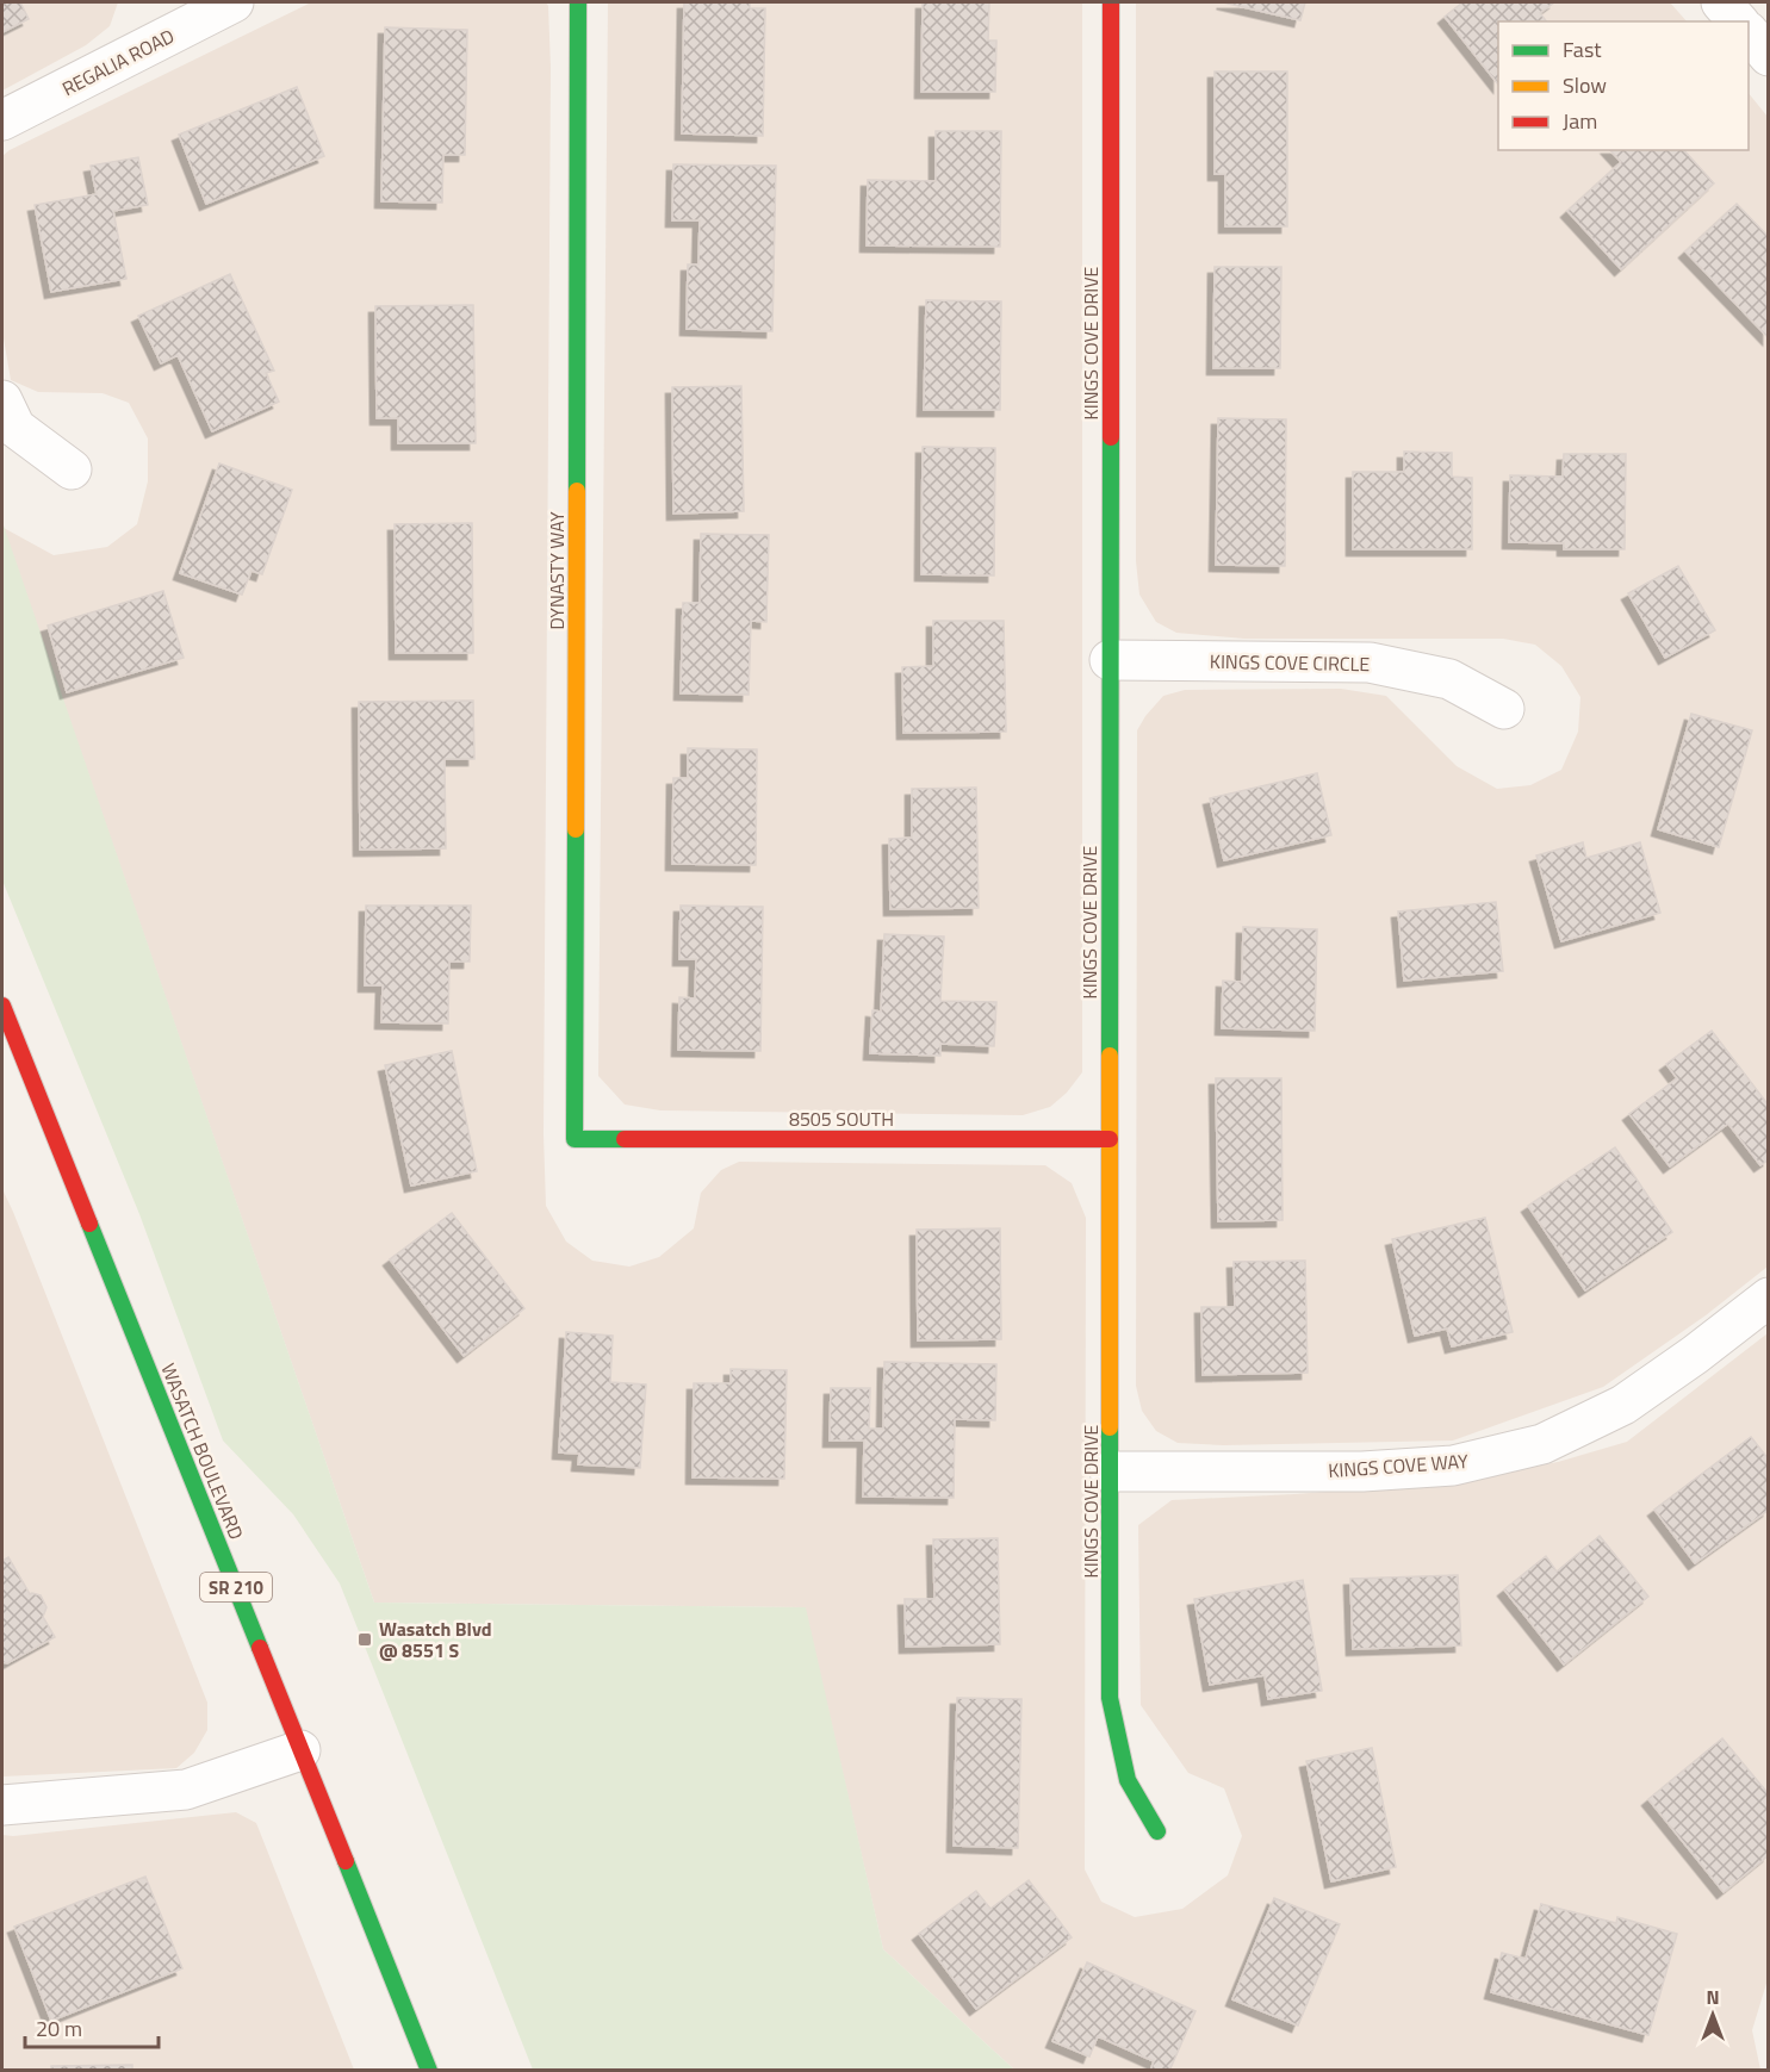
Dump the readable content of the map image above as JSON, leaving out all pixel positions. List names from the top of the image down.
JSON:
{
  "streets": {
    "street": [
      "REGALIA ROAD",
      "KINGS COVE DRIVE",
      "DYNASTY WAY",
      "KINGS COVE CIRCLE",
      "8505 SOUTH",
      "WASATCH BOULEVARD",
      "KINGS COVE WAY",
      "SR 210"
    ]
  },
  "crossings": [
    ["KINGS COVE DRIVE", "KINGS COVE CIRCLE"],
    ["KINGS COVE DRIVE", "8505 SOUTH"],
    ["KINGS COVE DRIVE", "KINGS COVE WAY"],
    ["DYNASTY WAY", "8505 SOUTH"]
  ],
  "places": {
    "transit": ["Wasatch Blvd @ 8551 S"]
  },
  "legend": ["Fast", "Slow", "Jam"],
  "scale_bar": "20 m",
  "north": "top"
}
